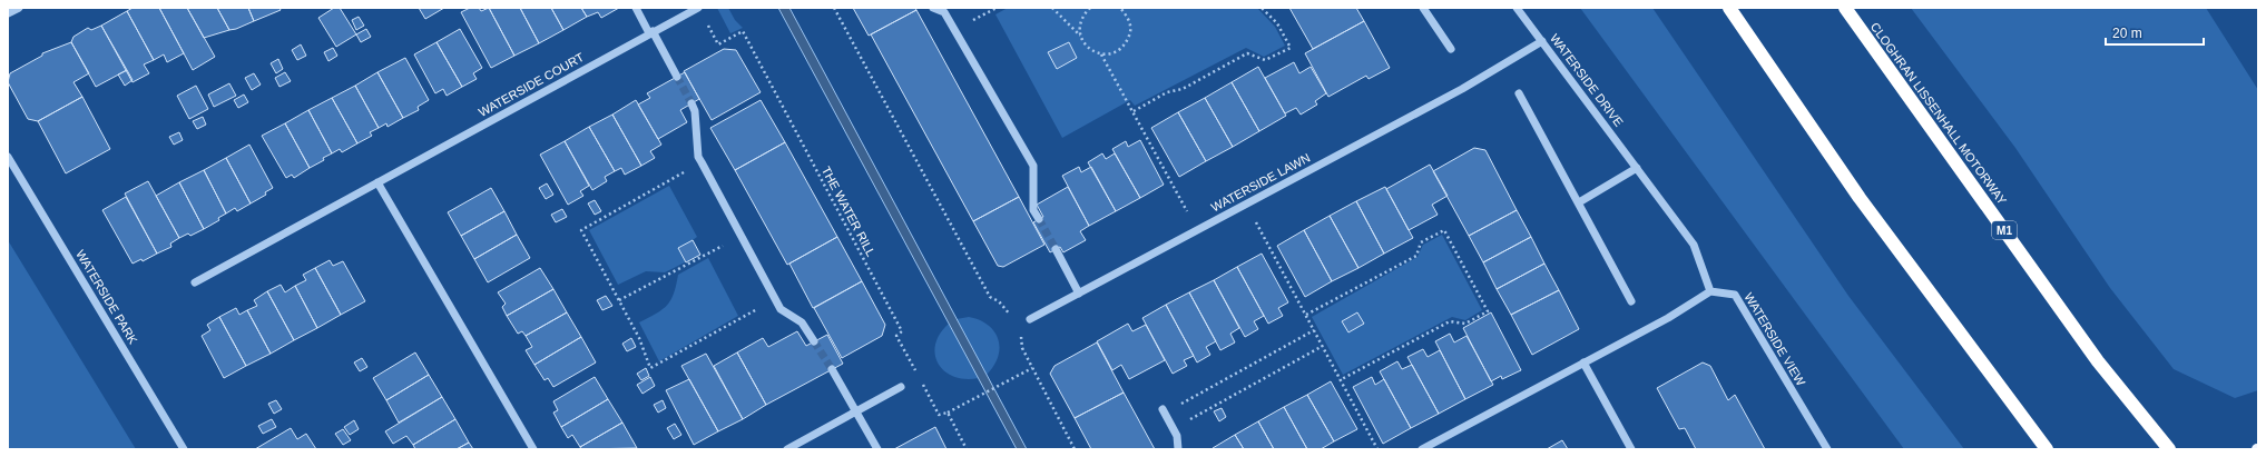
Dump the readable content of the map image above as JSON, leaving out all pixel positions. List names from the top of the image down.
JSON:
{
  "streets": {
    "highway": ["CLOGHRAN LISSENHALL MOTORWAY", "M1"],
    "street": [
      "WATERSIDE DRIVE",
      "WATERSIDE COURT",
      "WATERSIDE LAWN",
      "WATERSIDE PARK",
      "WATERSIDE VIEW"
    ],
    "path": ["THE WATER RILL"]
  },
  "crossings": [
    ["WATERSIDE DRIVE", "WATERSIDE LAWN"],
    ["WATERSIDE DRIVE", "WATERSIDE VIEW"]
  ],
  "scale_bar": "20 m"
}
